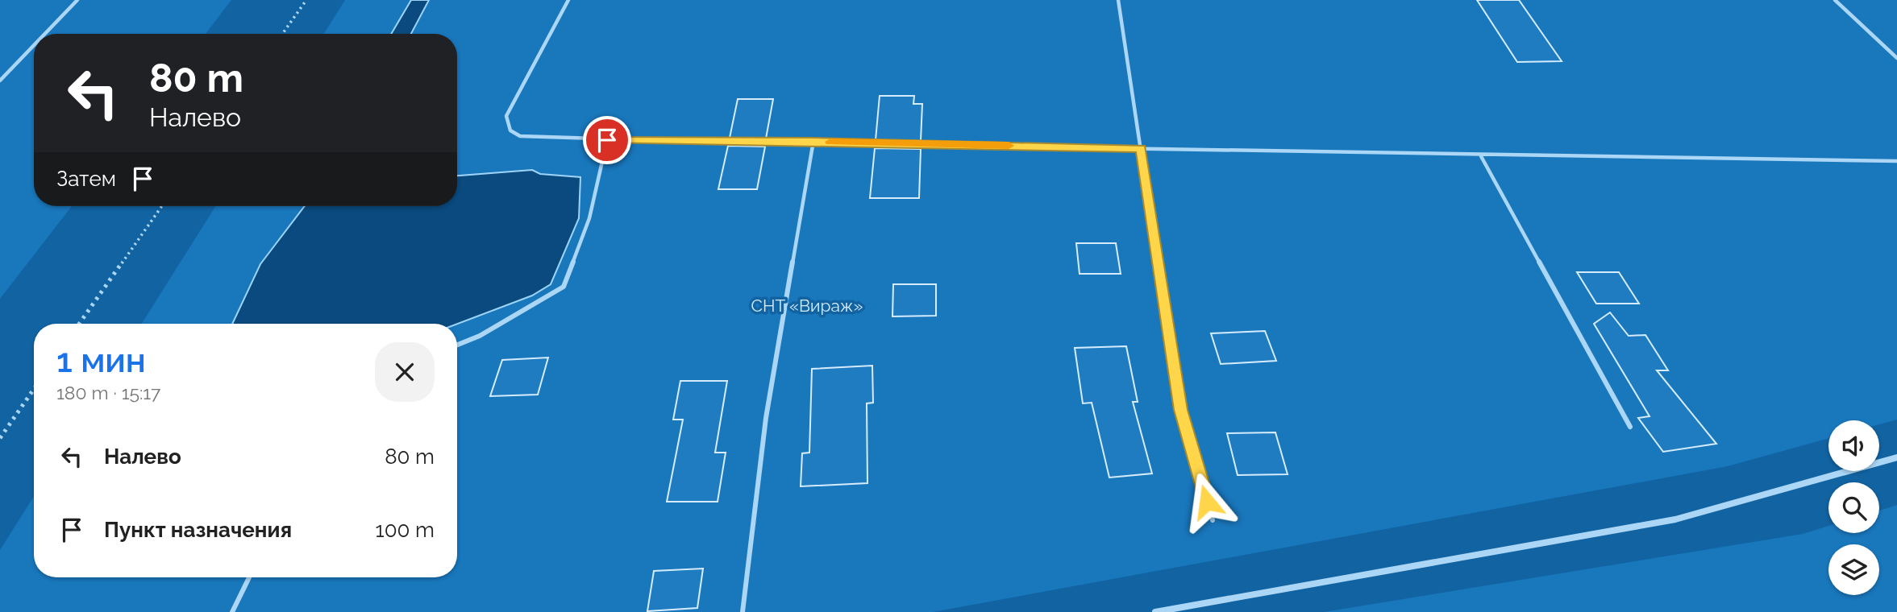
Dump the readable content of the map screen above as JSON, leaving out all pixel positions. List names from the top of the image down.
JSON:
{
  "parks": ["СНТ «Вираж»"],
  "page": {
    "turn": ["80 m", "Налево"],
    "then": "Затем",
    "heading": ["1 мин", "180 m · 15:17"],
    "list": [
      {
        "name": "Налево",
        "value": "80 m"
      },
      {
        "name": "Пункт назначения",
        "value": "100 m"
      }
    ]
  }
}
